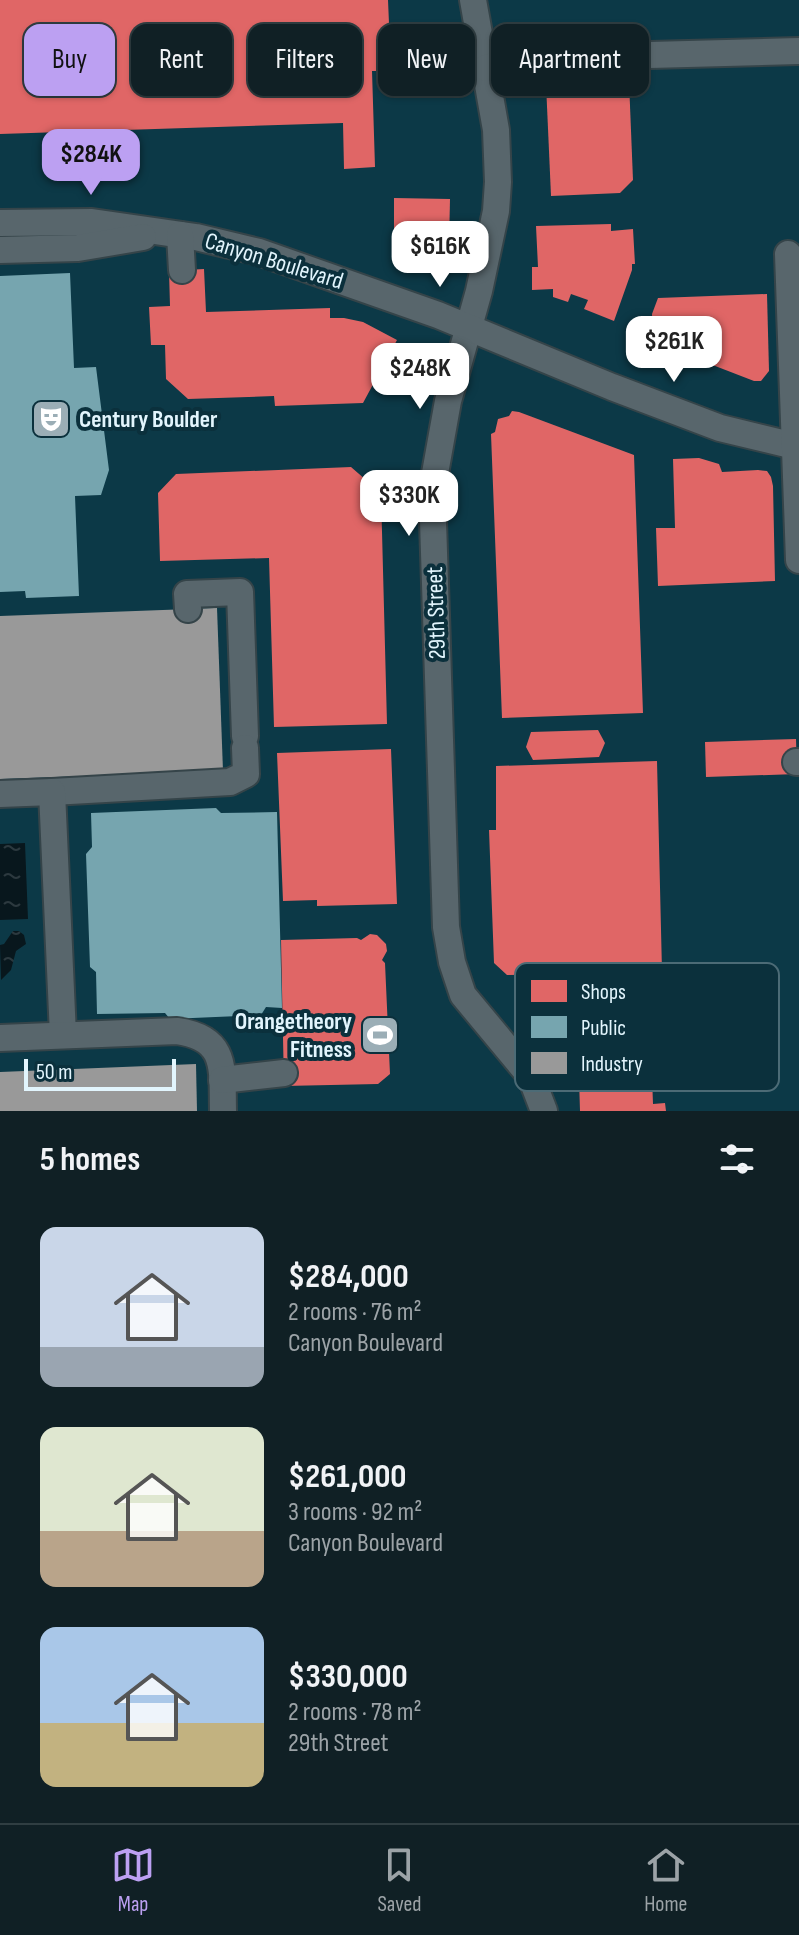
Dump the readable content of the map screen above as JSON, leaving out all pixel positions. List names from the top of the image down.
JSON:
{
  "streets": {
    "street": ["Canyon Boulevard", "29th Street"]
  },
  "crossings": [
    ["Canyon Boulevard", "29th Street"]
  ],
  "places": {
    "theatre": ["Century Boulder"],
    "sports": ["Orangetheory Fitness"]
  },
  "legend": ["Shops", "Public", "Industry"],
  "scale_bar": "50 m",
  "page": {
    "chip": [
      "Buy",
      "Rent",
      "Filters",
      "New",
      "Apartment"
    ],
    "price": [
      "$284K",
      "$616K",
      "$261K",
      "$248K",
      "$330K"
    ],
    "scale": "50 m",
    "heading": "5 homes",
    "list": [
      {
        "name": "$284,000",
        "note": "2 rooms · 76 m² · Canyon Boulevard"
      },
      {
        "name": "$261,000",
        "note": "3 rooms · 92 m² · Canyon Boulevard"
      },
      {
        "name": "$330,000",
        "note": "2 rooms · 78 m² · 29th Street"
      }
    ],
    "tabs": ["Map", "Saved", "Home"]
  }
}
